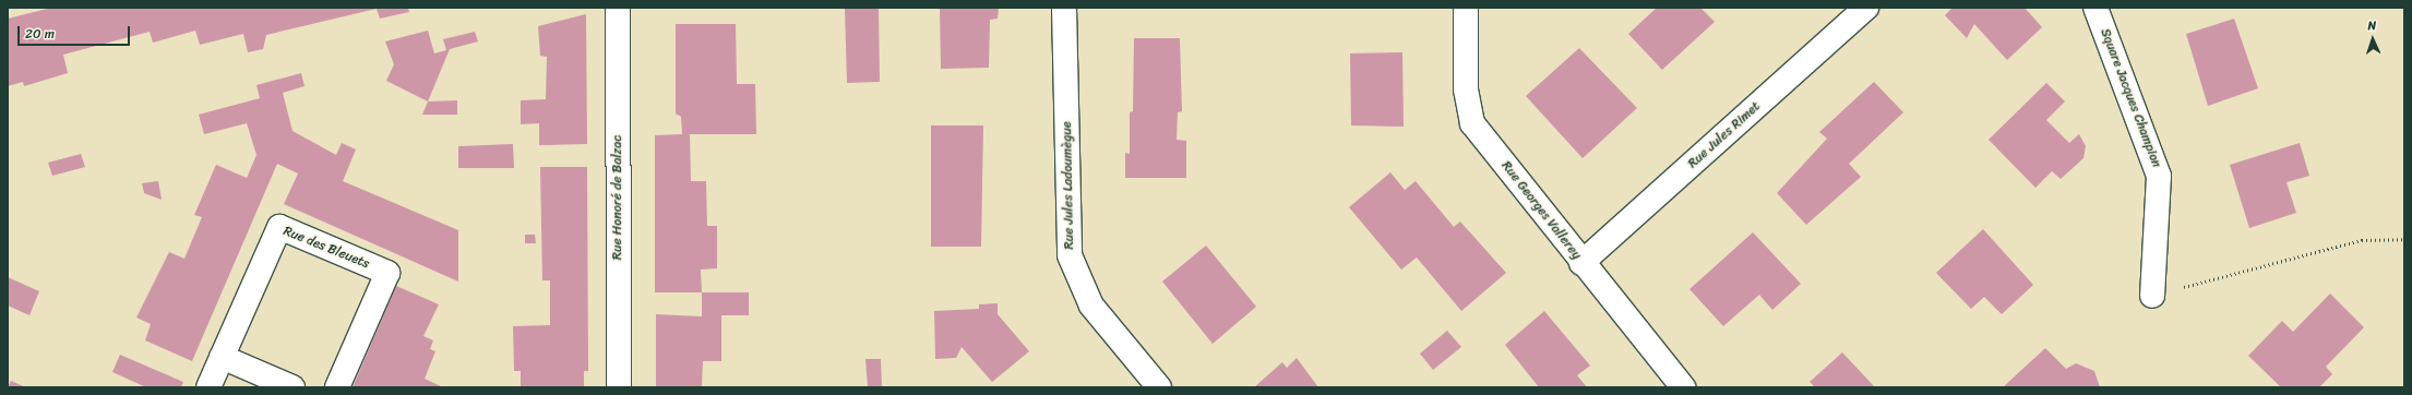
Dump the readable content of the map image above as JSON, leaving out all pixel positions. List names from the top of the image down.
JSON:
{
  "streets": {
    "street": [
      "Square Jacques Champion",
      "Rue Jules Rimet",
      "Rue Jules Ladoumègue",
      "Rue Honoré de Balzac",
      "Rue Georges Vallerey",
      "Rue des Bleuets"
    ]
  },
  "crossings": [
    ["Rue Jules Rimet", "Rue Georges Vallerey"]
  ],
  "scale_bar": "20 m",
  "north": "top"
}
